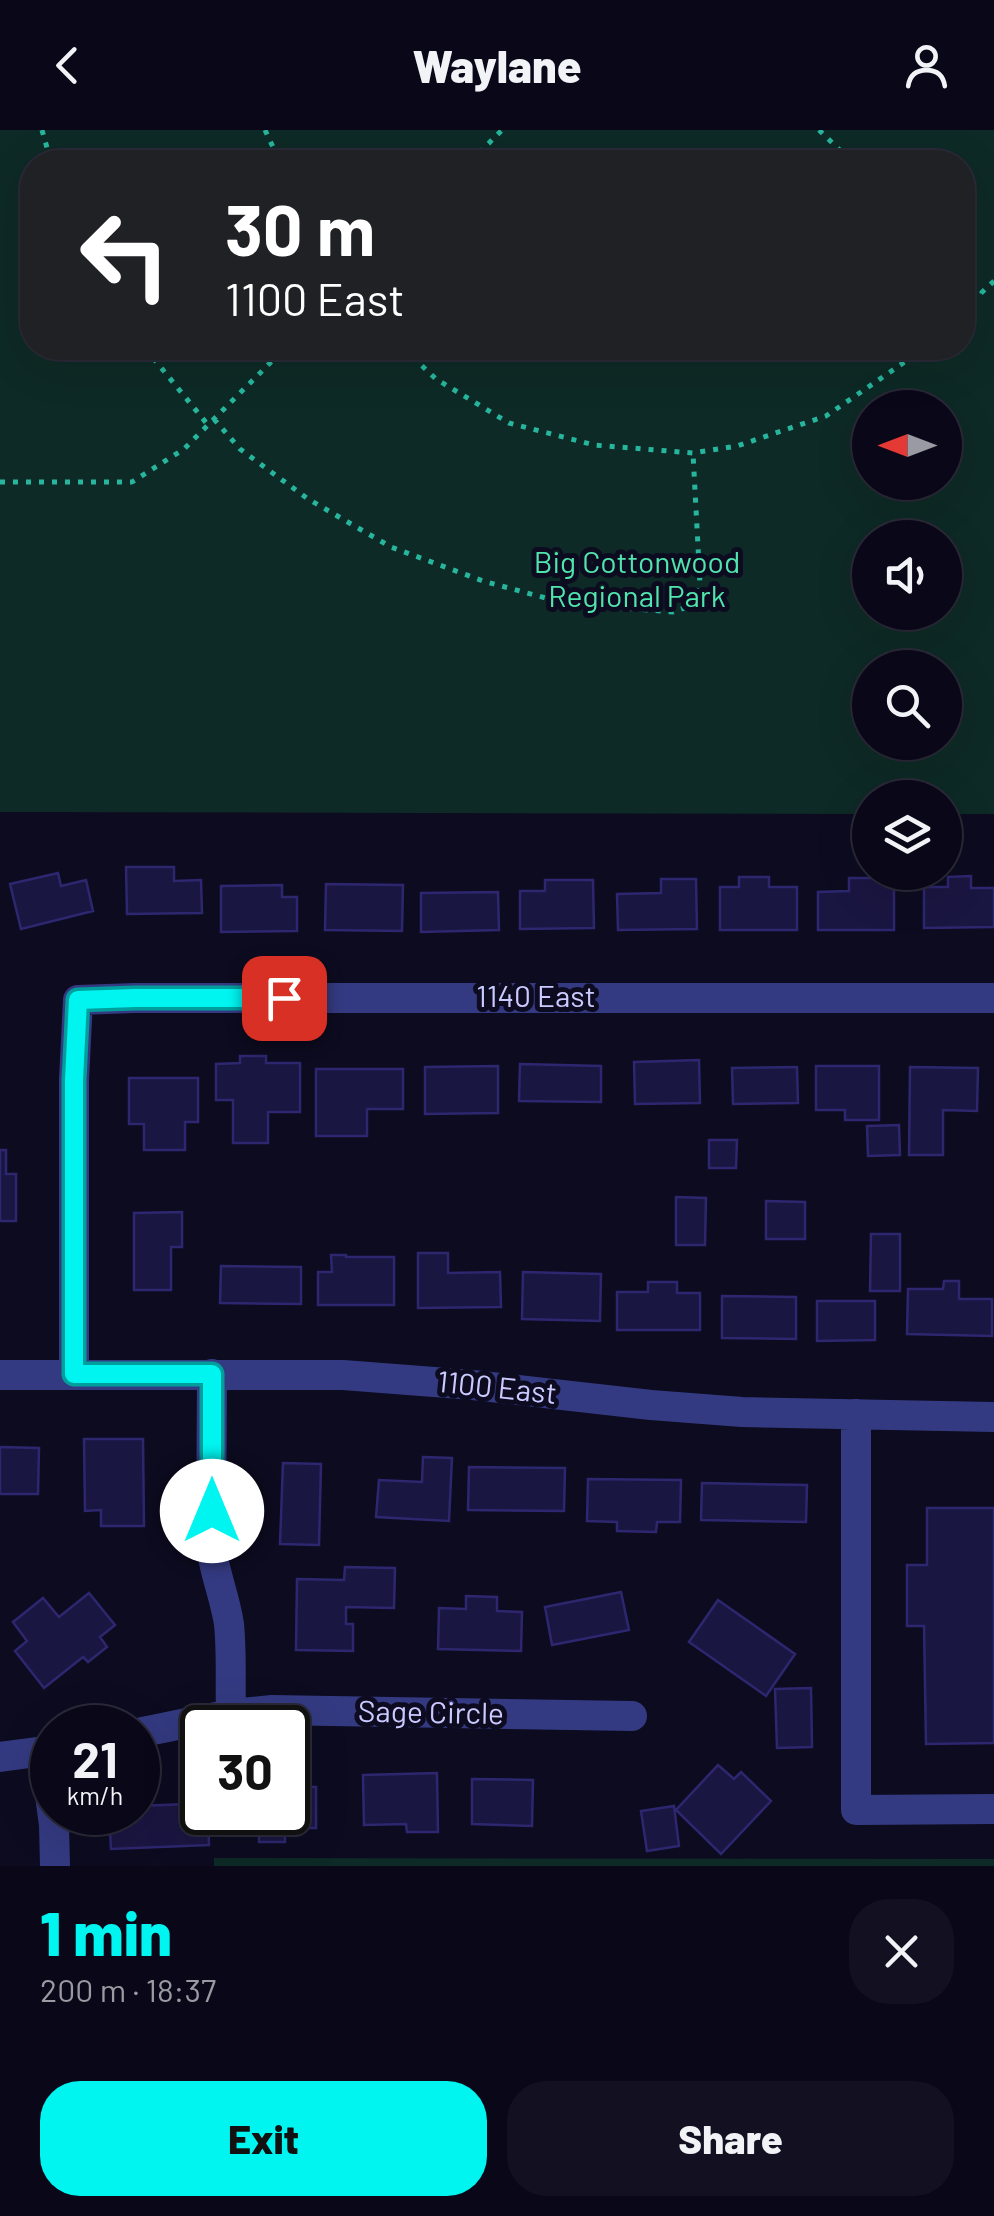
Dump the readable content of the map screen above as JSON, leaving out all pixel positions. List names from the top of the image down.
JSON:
{
  "streets": {
    "street": ["1140 East", "1100 East", "Sage Circle"]
  },
  "crossings": [
    ["1140 East", "1100 East"]
  ],
  "parks": ["Big Cottonwood Regional Park"],
  "north": "left",
  "page": {
    "header": "Waylane",
    "turn": ["30 m", "1100 East"],
    "speed": "21 km/h",
    "limit": "30",
    "heading": ["1 min", "200 m · 18:37"],
    "buttons": ["Exit", "Share"]
  }
}
